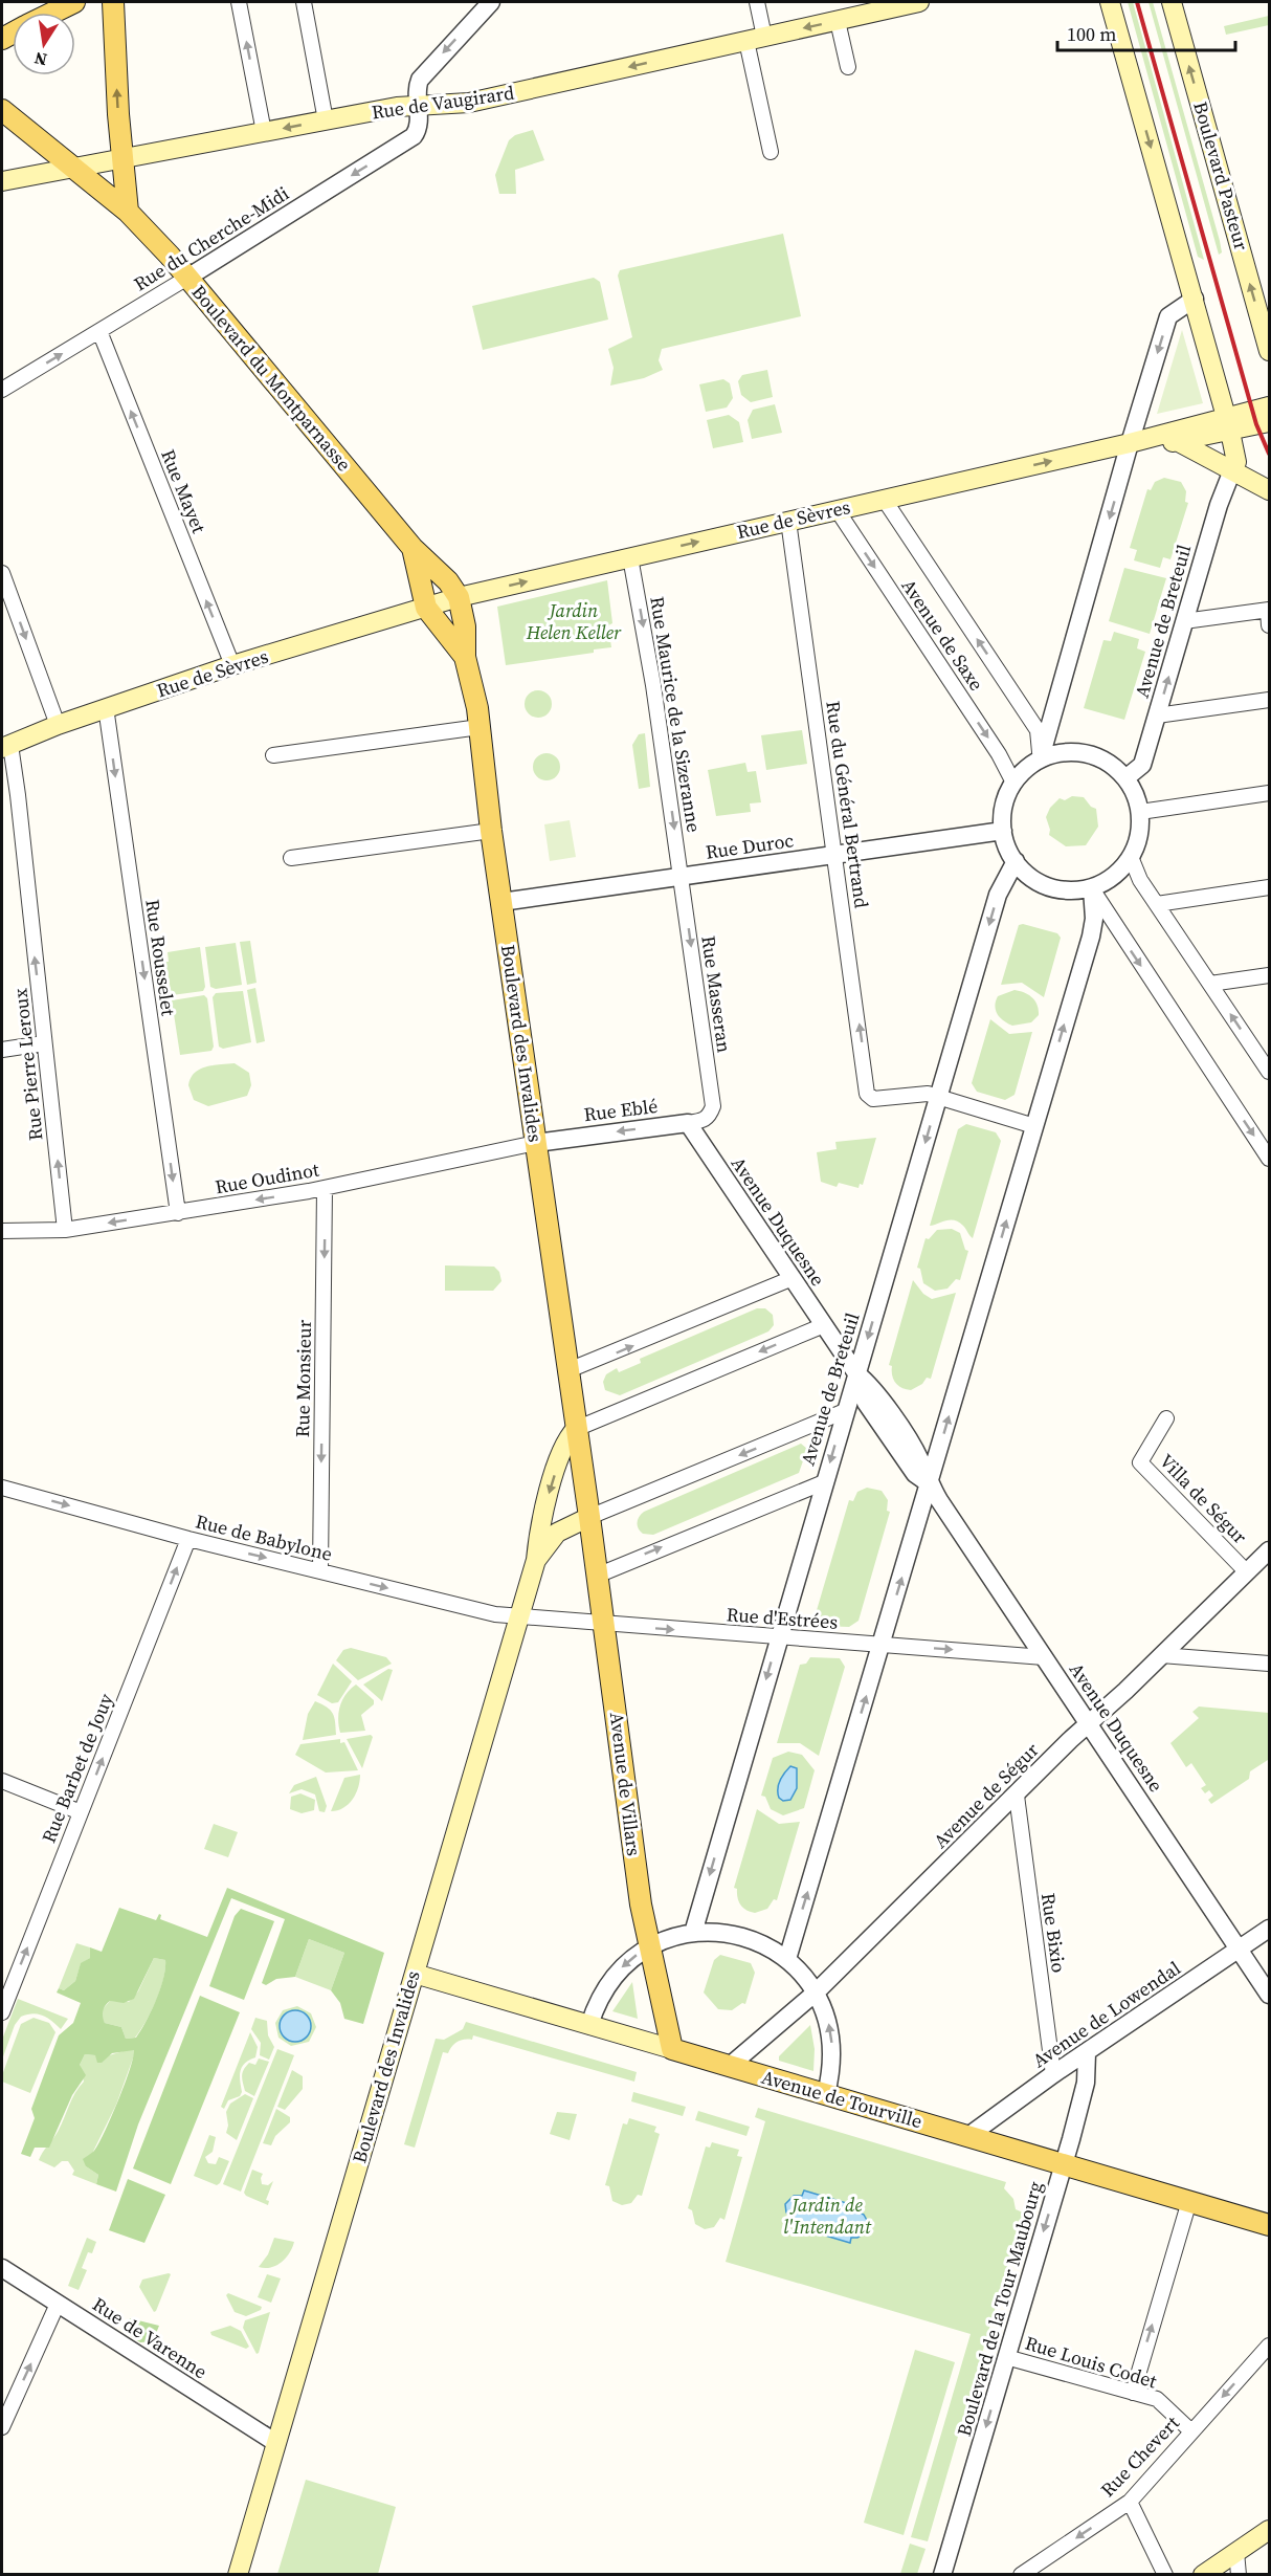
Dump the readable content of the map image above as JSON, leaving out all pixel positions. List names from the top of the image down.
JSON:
{
  "streets": {
    "main road": [
      "Rue de Vaugirard",
      "Boulevard Pasteur",
      "Boulevard du Montparnasse",
      "Rue de Sèvres",
      "Boulevard des Invalides",
      "Avenue de Villars",
      "Avenue de Tourville"
    ],
    "street": [
      "Rue du Cherche-Midi",
      "Rue Mayet",
      "Avenue de Breteuil",
      "Avenue de Saxe",
      "Rue Maurice de la Sizeranne",
      "Rue du Général Bertrand",
      "Rue Duroc",
      "Rue Rousselet",
      "Rue Masseran",
      "Rue Pierre Leroux",
      "Rue Eblé",
      "Rue Oudinot",
      "Avenue Duquesne",
      "Rue Monsieur",
      "Villa de Ségur",
      "Rue de Babylone",
      "Rue d'Estrées",
      "Rue Barbet de Jouy",
      "Avenue de Ségur",
      "Rue Bixio",
      "Avenue de Lowendal",
      "Boulevard de la Tour Maubourg",
      "Rue de Varenne",
      "Rue Louis Codet",
      "Rue Chevert"
    ]
  },
  "crossings": [
    ["Rue de Vaugirard", "Rue du Cherche-Midi"],
    ["Rue de Vaugirard", "Boulevard du Montparnasse"],
    ["Rue du Cherche-Midi", "Boulevard du Montparnasse"],
    ["Rue du Cherche-Midi", "Rue Mayet"],
    ["Boulevard du Montparnasse", "Rue de Sèvres"],
    ["Boulevard du Montparnasse", "Boulevard des Invalides"],
    ["Rue Mayet", "Rue de Sèvres"],
    ["Rue de Sèvres", "Avenue de Saxe"],
    ["Rue de Sèvres", "Rue Maurice de la Sizeranne"],
    ["Rue de Sèvres", "Rue du Général Bertrand"],
    ["Rue de Sèvres", "Rue Rousselet"],
    ["Rue de Sèvres", "Boulevard des Invalides"],
    ["Rue de Sèvres", "Rue Pierre Leroux"],
    ["Avenue de Breteuil", "Avenue de Saxe"],
    ["Avenue de Breteuil", "Rue du Général Bertrand"],
    ["Avenue de Breteuil", "Rue Duroc"],
    ["Avenue de Breteuil", "Avenue Duquesne"],
    ["Avenue de Breteuil", "Rue d'Estrées"],
    ["Avenue de Saxe", "Rue Duroc"],
    ["Rue Maurice de la Sizeranne", "Rue Duroc"],
    ["Rue Maurice de la Sizeranne", "Rue Masseran"],
    ["Rue du Général Bertrand", "Rue Duroc"],
    ["Rue Duroc", "Rue Masseran"],
    ["Rue Duroc", "Boulevard des Invalides"],
    ["Rue Rousselet", "Rue Oudinot"],
    ["Rue Masseran", "Rue Eblé"],
    ["Boulevard des Invalides", "Rue Eblé"],
    ["Boulevard des Invalides", "Rue Oudinot"],
    ["Boulevard des Invalides", "Rue de Babylone"],
    ["Boulevard des Invalides", "Rue d'Estrées"],
    ["Boulevard des Invalides", "Avenue de Villars"],
    ["Boulevard des Invalides", "Avenue de Tourville"],
    ["Boulevard des Invalides", "Rue de Varenne"],
    ["Rue Pierre Leroux", "Rue Oudinot"],
    ["Rue Eblé", "Rue Oudinot"],
    ["Rue Eblé", "Avenue Duquesne"],
    ["Rue Oudinot", "Rue Monsieur"],
    ["Avenue Duquesne", "Rue d'Estrées"],
    ["Avenue Duquesne", "Avenue de Ségur"],
    ["Avenue Duquesne", "Avenue de Lowendal"],
    ["Rue Monsieur", "Rue de Babylone"],
    ["Villa de Ségur", "Avenue de Ségur"],
    ["Rue de Babylone", "Rue d'Estrées"],
    ["Rue de Babylone", "Rue Barbet de Jouy"],
    ["Rue d'Estrées", "Avenue de Villars"],
    ["Avenue de Villars", "Avenue de Tourville"],
    ["Avenue de Ségur", "Rue Bixio"],
    ["Avenue de Ségur", "Avenue de Tourville"],
    ["Rue Bixio", "Avenue de Lowendal"],
    ["Avenue de Lowendal", "Avenue de Tourville"],
    ["Avenue de Lowendal", "Boulevard de la Tour Maubourg"],
    ["Avenue de Tourville", "Boulevard de la Tour Maubourg"],
    ["Boulevard de la Tour Maubourg", "Rue Louis Codet"],
    ["Rue Louis Codet", "Rue Chevert"]
  ],
  "one_way": [
    "Rue de Vaugirard",
    "Rue Mayet",
    "Rue de Sèvres",
    "Rue Maurice de la Sizeranne",
    "Rue du Général Bertrand",
    "Rue Rousselet",
    "Rue Masseran",
    "Rue Pierre Leroux",
    "Rue Eblé",
    "Rue Oudinot",
    "Rue Monsieur",
    "Rue de Babylone",
    "Rue d'Estrées",
    "Rue Barbet de Jouy",
    "Rue Chevert"
  ],
  "parks": ["Jardin Helen Keller", "Jardin de l'Intendant"],
  "scale_bar": "100 m",
  "north": "bottom"
}
